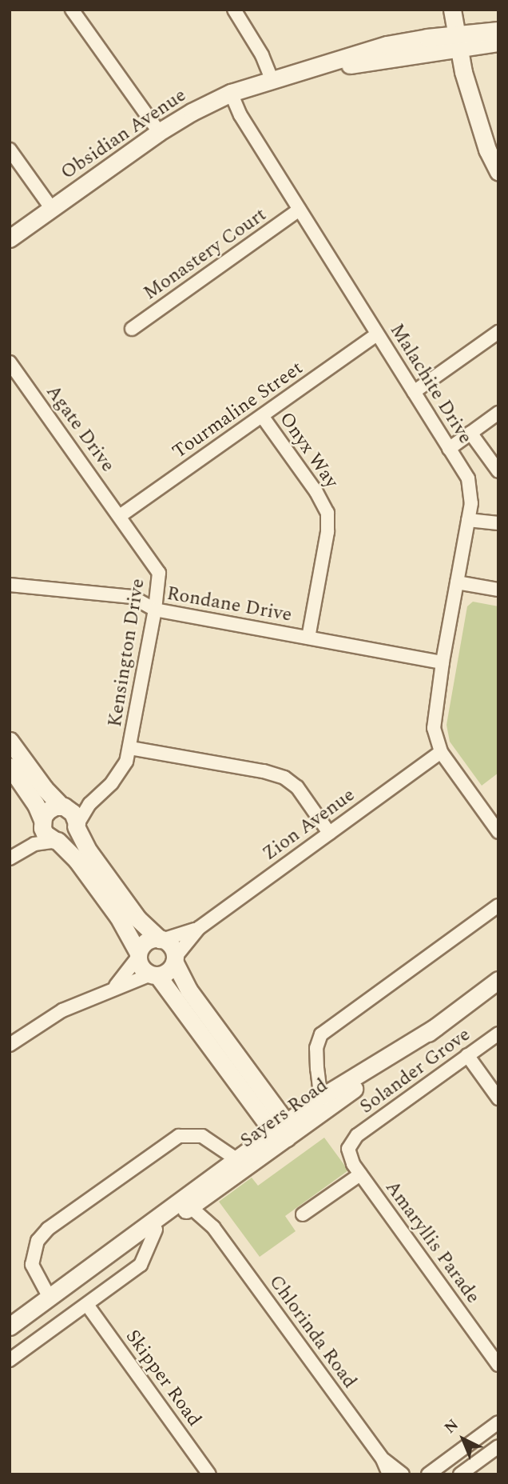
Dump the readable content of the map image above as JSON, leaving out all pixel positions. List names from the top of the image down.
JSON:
{
  "streets": {
    "street": [
      "Obsidian Avenue",
      "Monastery Court",
      "Malachite Drive",
      "Tourmaline Street",
      "Agate Drive",
      "Onyx Way",
      "Rondane Drive",
      "Kensington Drive",
      "Zion Avenue",
      "Solander Grove",
      "Sayers Road",
      "Amaryllis Parade",
      "Chlorinda Road",
      "Skipper Road"
    ]
  },
  "crossings": [
    ["Obsidian Avenue", "Malachite Drive"],
    ["Monastery Court", "Malachite Drive"],
    ["Malachite Drive", "Tourmaline Street"],
    ["Malachite Drive", "Rondane Drive"],
    ["Malachite Drive", "Zion Avenue"],
    ["Tourmaline Street", "Agate Drive"],
    ["Tourmaline Street", "Onyx Way"],
    ["Tourmaline Street", "Kensington Drive"],
    ["Agate Drive", "Kensington Drive"],
    ["Onyx Way", "Rondane Drive"],
    ["Rondane Drive", "Kensington Drive"],
    ["Solander Grove", "Amaryllis Parade"],
    ["Sayers Road", "Chlorinda Road"]
  ],
  "north": "top left"
}
